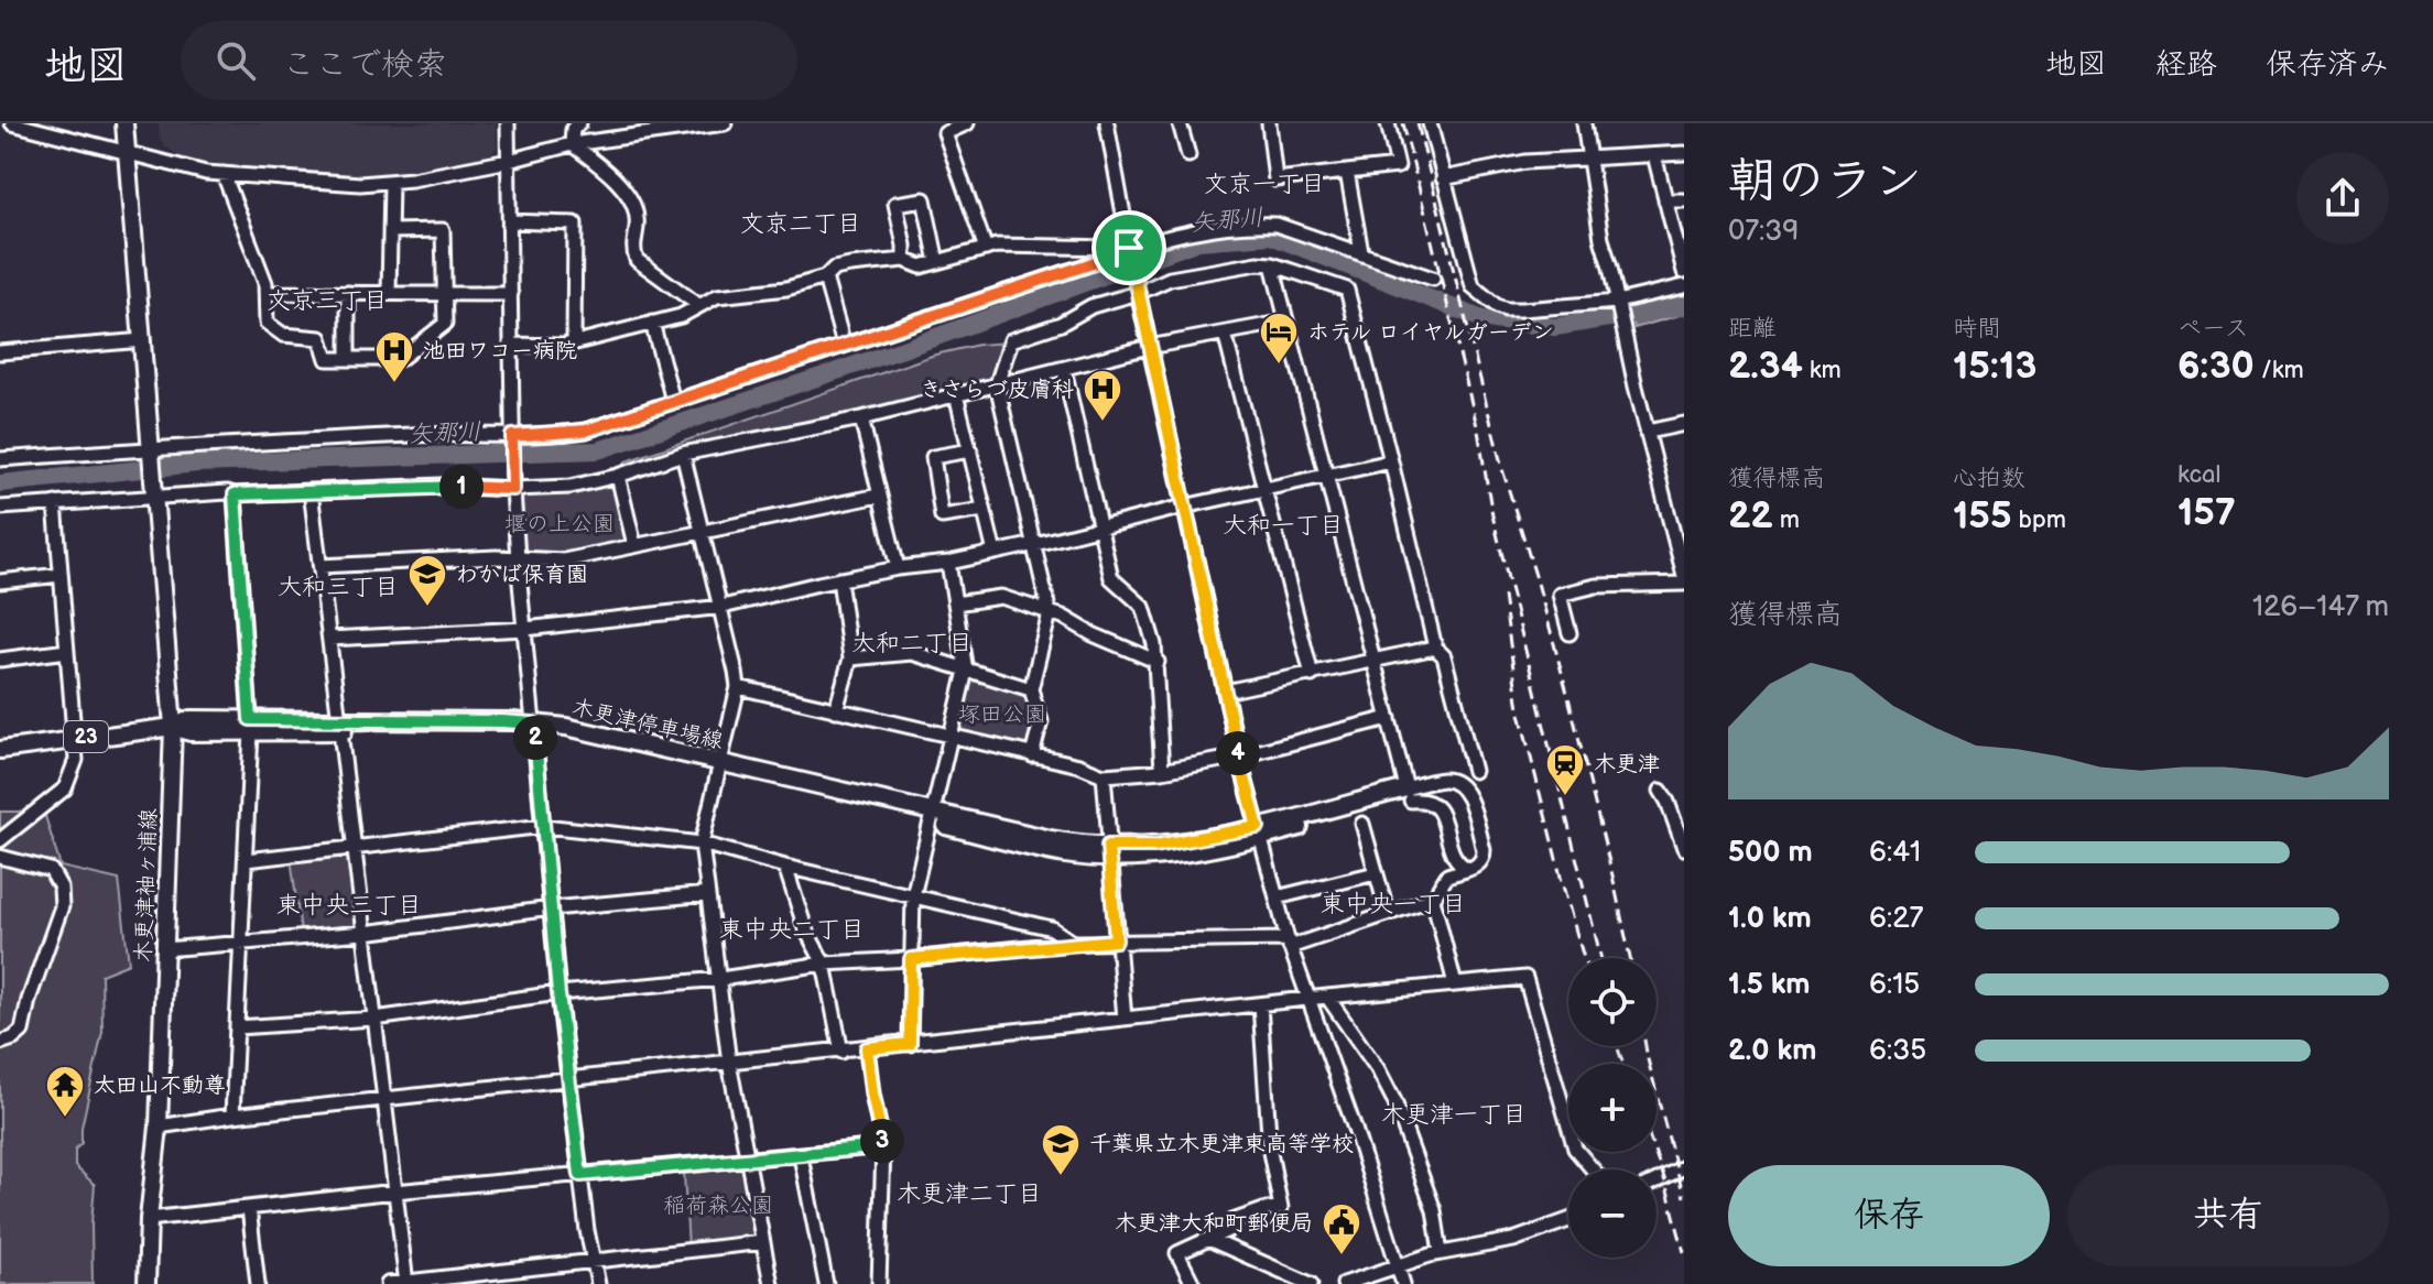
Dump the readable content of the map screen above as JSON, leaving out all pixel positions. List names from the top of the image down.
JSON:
{
  "streets": {
    "main road": ["木更津停車場線", "23", "木更津袖ヶ浦線"]
  },
  "crossings": [
    ["木更津停車場線", "23"],
    ["木更津停車場線", "木更津袖ヶ浦線"],
    ["23", "木更津袖ヶ浦線"]
  ],
  "districts": [
    "文京一丁目",
    "文京二丁目",
    "文京三丁目",
    "大和一丁目",
    "大和三丁目",
    "大和二丁目",
    "東中央一丁目",
    "東中央三丁目",
    "東中央二丁目",
    "木更津一丁目",
    "木更津二丁目"
  ],
  "water": ["矢那川"],
  "parks": ["堰の上公園", "塚田公園", "稲荷森公園"],
  "places": {
    "hotel": ["ホテル ロイヤルガーデン"],
    "hospital": ["池田ワコー病院", "きさらづ皮膚科"],
    "school or university": ["わかば保育園", "千葉県立木更津東高等学校"],
    "station": ["木更津"],
    "temple": ["太田山不動尊"],
    "public building": ["木更津大和町郵便局"]
  },
  "page": {
    "header": "地図",
    "search": "ここで検索",
    "nav": ["地図", "経路", "保存済み"],
    "heading": ["朝のラン", "07:39"],
    "stats": [
      ["距離", "2.34 km"],
      ["時間", "15:13"],
      ["ペース", "6:30 /km"],
      ["獲得標高", "22 m"],
      ["心拍数", "155 bpm"],
      ["kcal", "157"]
    ],
    "pins": [
      "1",
      "2",
      "4",
      "3"
    ],
    "chart": ["獲得標高", "126–147 m"],
    "list": [
      {
        "name": "500 m",
        "note": "6:41"
      },
      {
        "name": "1.0 km",
        "note": "6:27"
      },
      {
        "name": "1.5 km",
        "note": "6:15"
      },
      {
        "name": "2.0 km",
        "note": "6:35"
      }
    ],
    "map_buttons": ["+", "−"],
    "buttons": ["保存", "共有"]
  }
}
